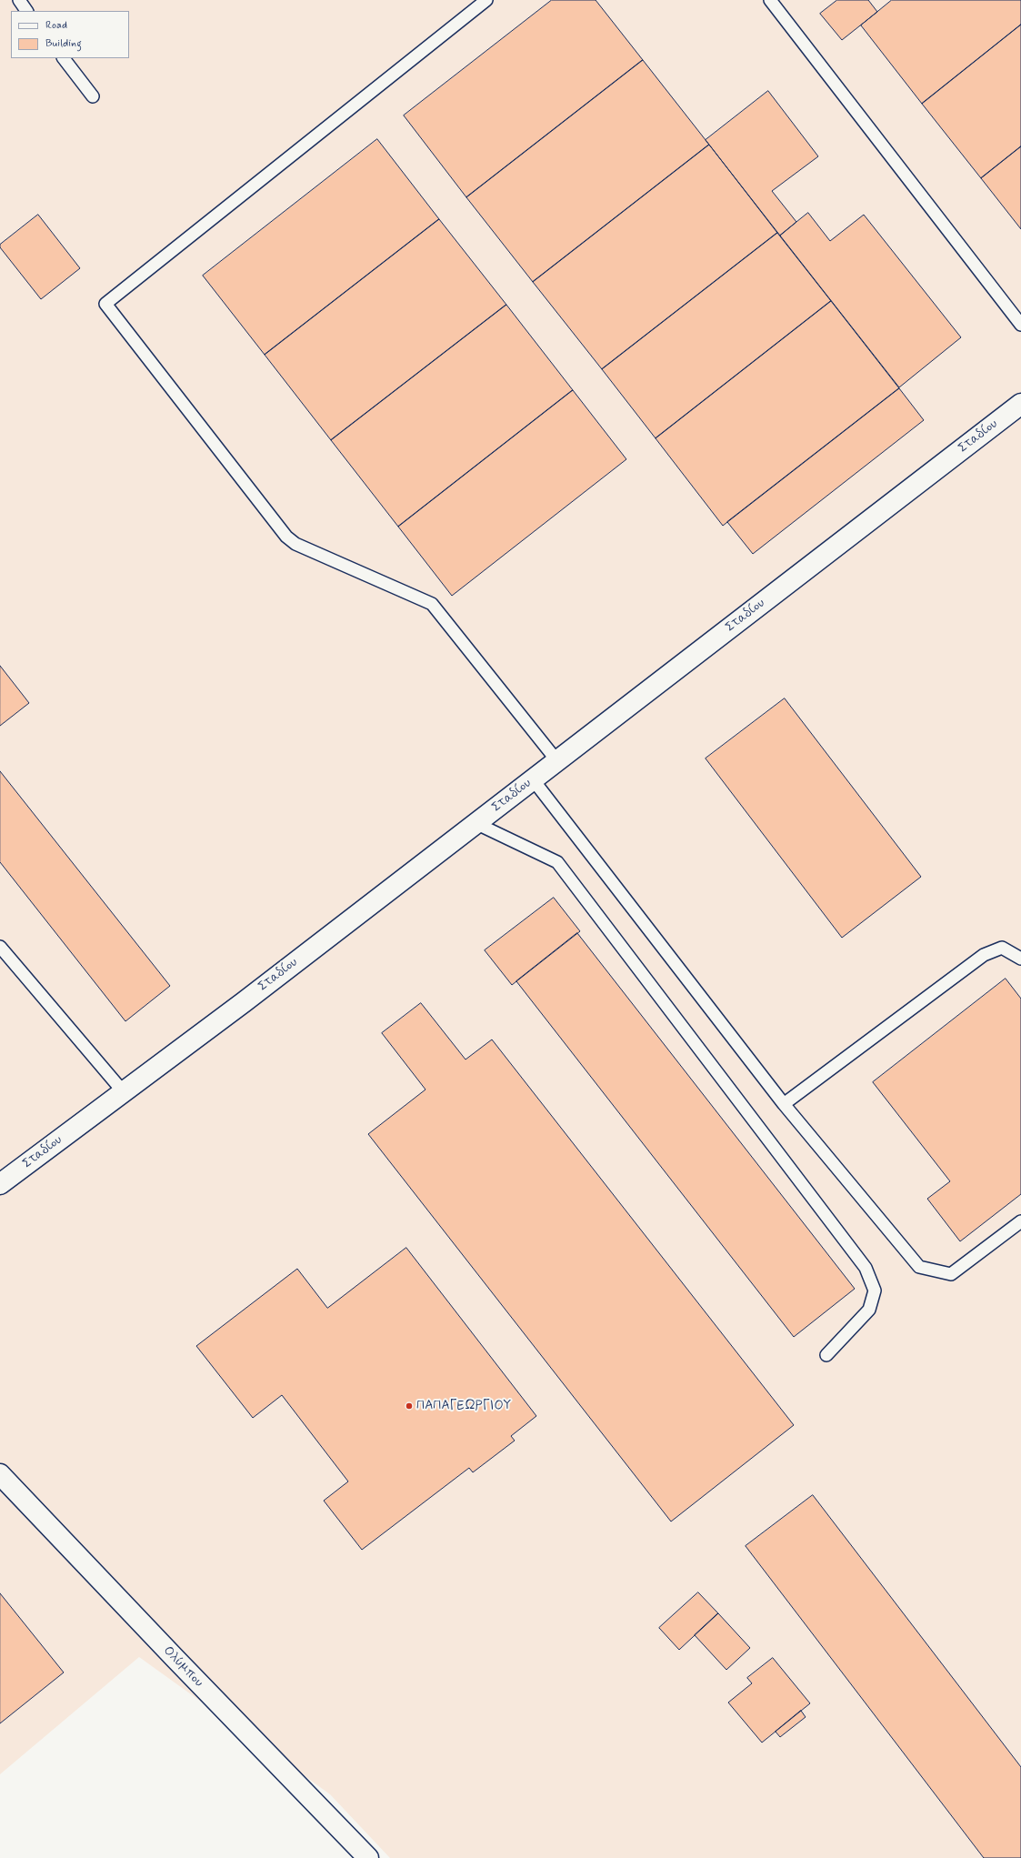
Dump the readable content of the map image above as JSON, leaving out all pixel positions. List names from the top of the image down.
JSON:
{
  "streets": {
    "street": ["Σταδίου", "Ολύμπου"]
  },
  "places": ["ΠΑΠΑΓΕΩΡΓΙΟΥ"],
  "legend": ["Road", "Building"]
}
